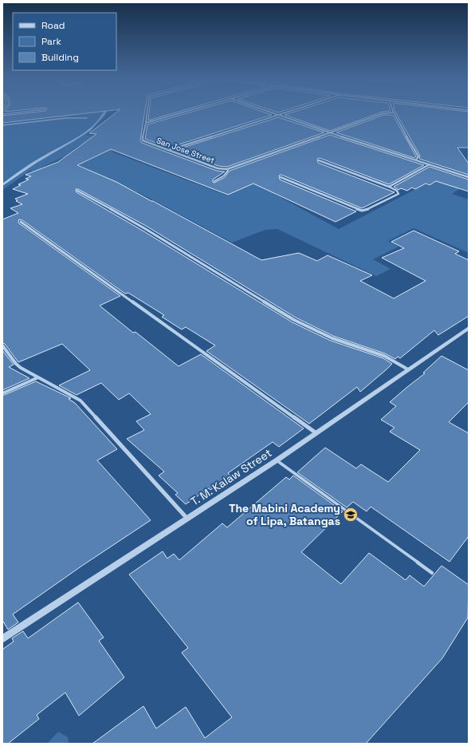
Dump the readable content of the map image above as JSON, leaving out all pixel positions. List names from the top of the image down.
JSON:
{
  "streets": {
    "street": ["San Jose Street", "T. M. Kalaw Street"]
  },
  "places": {
    "school or university": ["The Mabini Academy of Lipa, Batangas"]
  },
  "legend": ["Road", "Park", "Building"]
}
